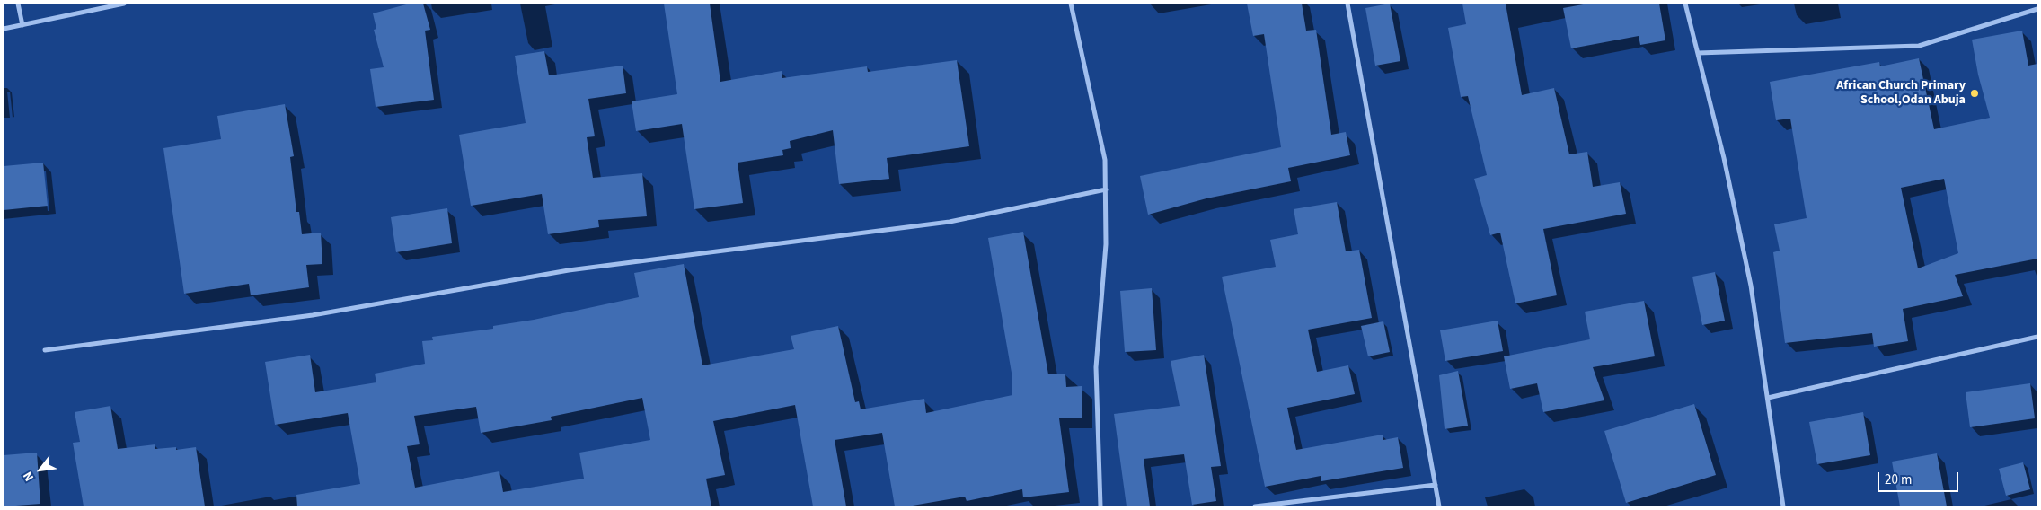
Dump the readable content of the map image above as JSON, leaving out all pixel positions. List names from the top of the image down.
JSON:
{
  "places": ["African Church Primary School,Odan Abuja"],
  "scale_bar": "20 m",
  "north": "bottom left"
}
